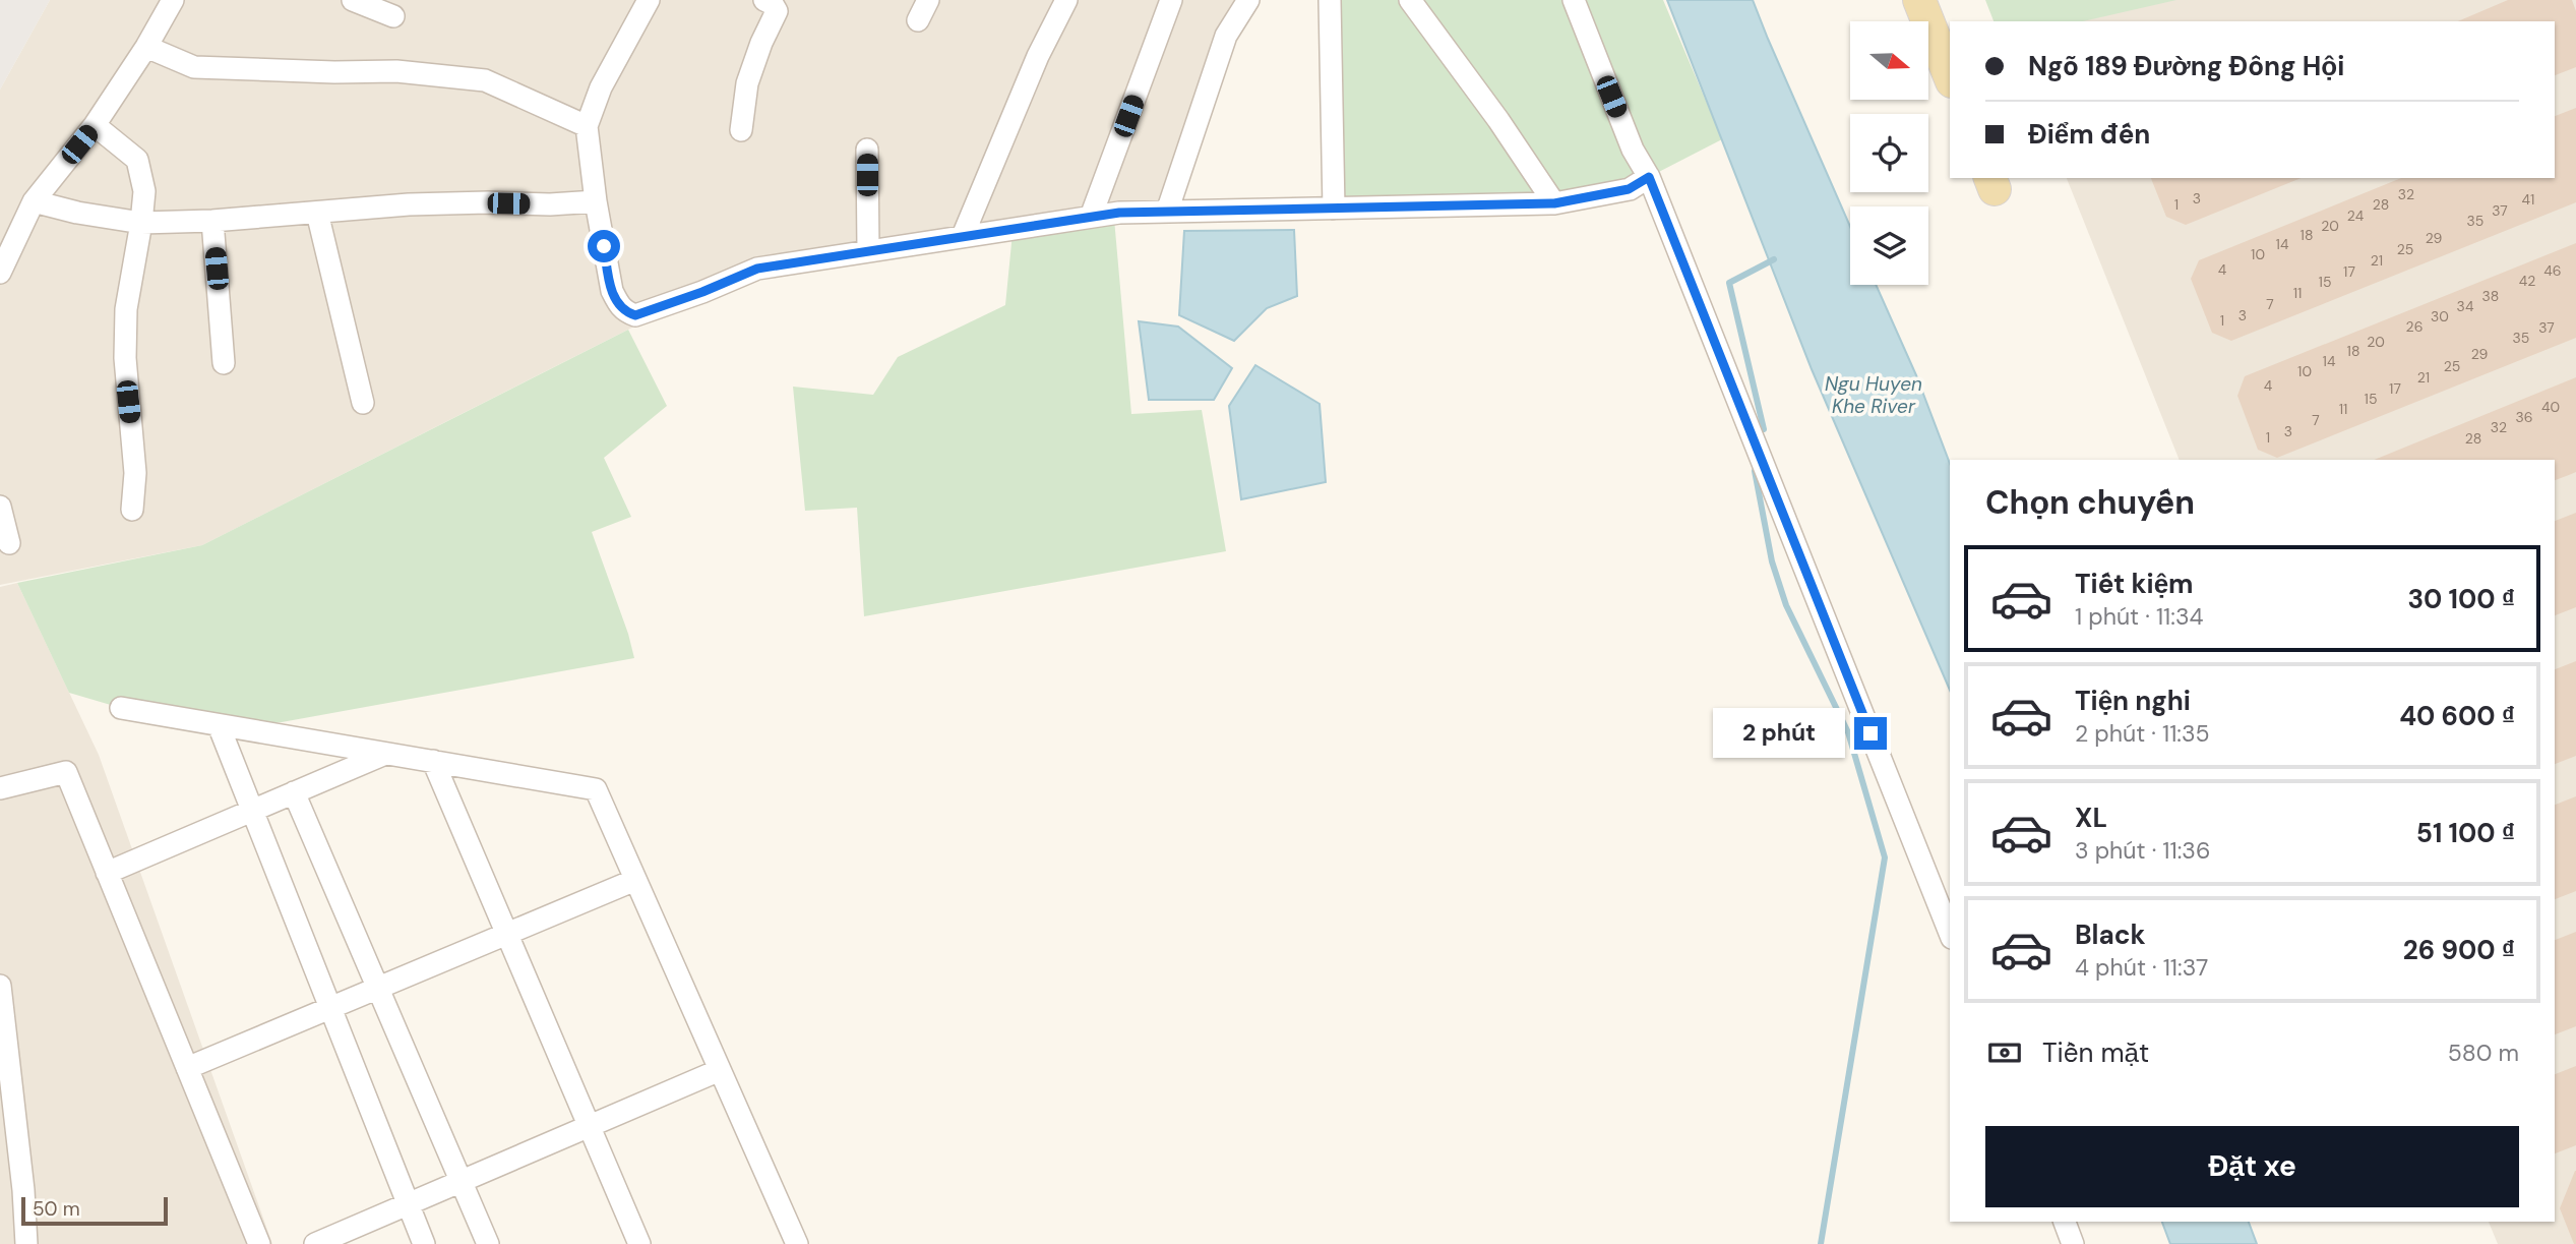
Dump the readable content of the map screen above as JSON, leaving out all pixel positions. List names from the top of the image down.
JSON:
{
  "water": ["Ngu Huyen Khe River"],
  "house_numbers": [
    "32",
    "3",
    "41",
    "1",
    "28",
    "37",
    "24",
    "35",
    "20",
    "18",
    "29",
    "14",
    "25",
    "10",
    "21",
    "4",
    "46",
    "17",
    "42",
    "15",
    "11",
    "38",
    "7",
    "34",
    "3",
    "30",
    "1",
    "26",
    "37",
    "35",
    "20",
    "18",
    "29",
    "14",
    "25",
    "10",
    "21",
    "4",
    "17",
    "15",
    "40",
    "11",
    "36",
    "7",
    "32",
    "3",
    "1",
    "28"
  ],
  "scale_bar": "50 m",
  "north": "right",
  "page": {
    "banner": ["Ngõ 189 Đường Đông Hội", "Điểm đến"],
    "heading": "Chọn chuyến",
    "list": [
      {
        "name": "Tiết kiệm",
        "note": "1 phút · 11:34",
        "value": "30 100 ₫"
      },
      {
        "name": "Tiện nghi",
        "note": "2 phút · 11:35",
        "value": "40 600 ₫"
      },
      {
        "name": "XL",
        "note": "3 phút · 11:36",
        "value": "51 100 ₫"
      },
      {
        "name": "Black",
        "note": "4 phút · 11:37",
        "value": "26 900 ₫"
      }
    ],
    "bubble": "2 phút",
    "pay": ["Tiền mặt", "580 m"],
    "buttons": "Đặt xe",
    "scale": "50 m"
  }
}
